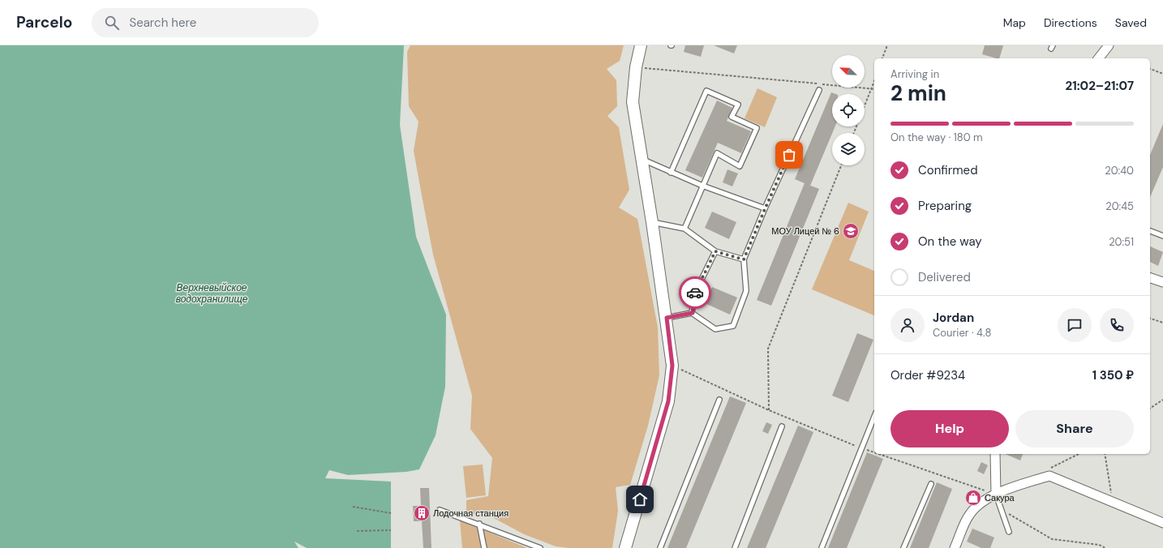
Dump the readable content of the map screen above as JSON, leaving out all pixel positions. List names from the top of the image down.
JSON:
{
  "water": ["Верхневыйское водохранилище"],
  "places": {
    "school or university": ["МОУ Лицей № 6"],
    "shop": ["Сакура"],
    "building": ["Лодочная станция"]
  },
  "north": "top left",
  "page": {
    "header": "Parcelo",
    "search": "Search here",
    "nav": ["Map", "Directions", "Saved"],
    "heading": ["2 min", "Arriving in", "21:02–21:07"],
    "panel": [
      "Jordan",
      "Courier · 4.8",
      "Order #9234",
      "1 350 ₽"
    ],
    "bar": "On the way · 180 m",
    "list": [
      ["Confirmed", "20:40"],
      ["Preparing", "20:45"],
      ["On the way", "20:51"],
      "Delivered"
    ],
    "buttons": ["Help", "Share"]
  }
}
